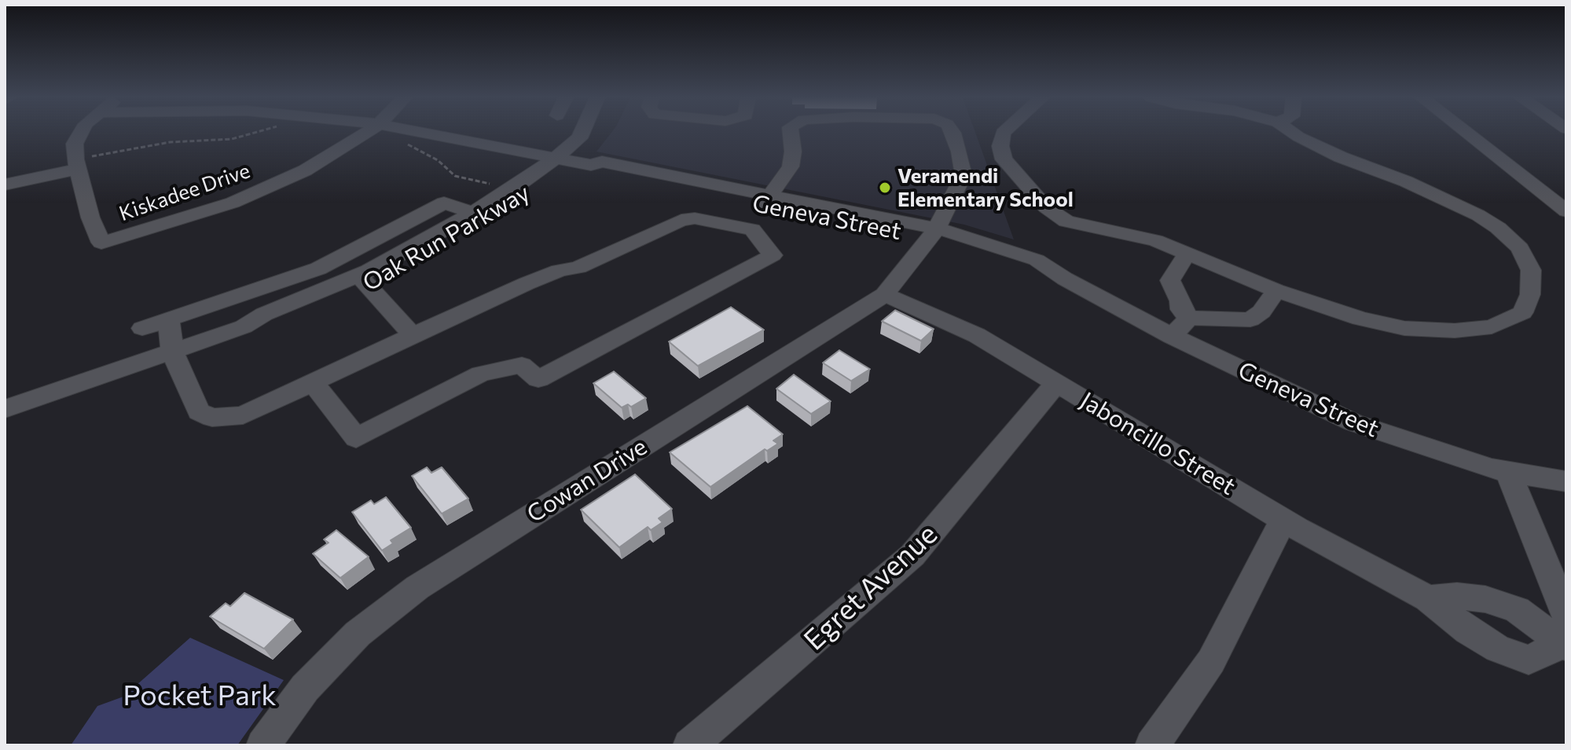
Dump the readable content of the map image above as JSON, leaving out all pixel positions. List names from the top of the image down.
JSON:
{
  "streets": {
    "street": [
      "Kiskadee Drive",
      "Geneva Street",
      "Oak Run Parkway",
      "Jaboncillo Street",
      "Cowan Drive",
      "Egret Avenue"
    ]
  },
  "crossings": [
    ["Geneva Street", "Oak Run Parkway"],
    ["Geneva Street", "Cowan Drive"],
    ["Jaboncillo Street", "Cowan Drive"],
    ["Jaboncillo Street", "Egret Avenue"]
  ],
  "parks": ["Pocket Park"],
  "places": ["Veramendi Elementary School"]
}
